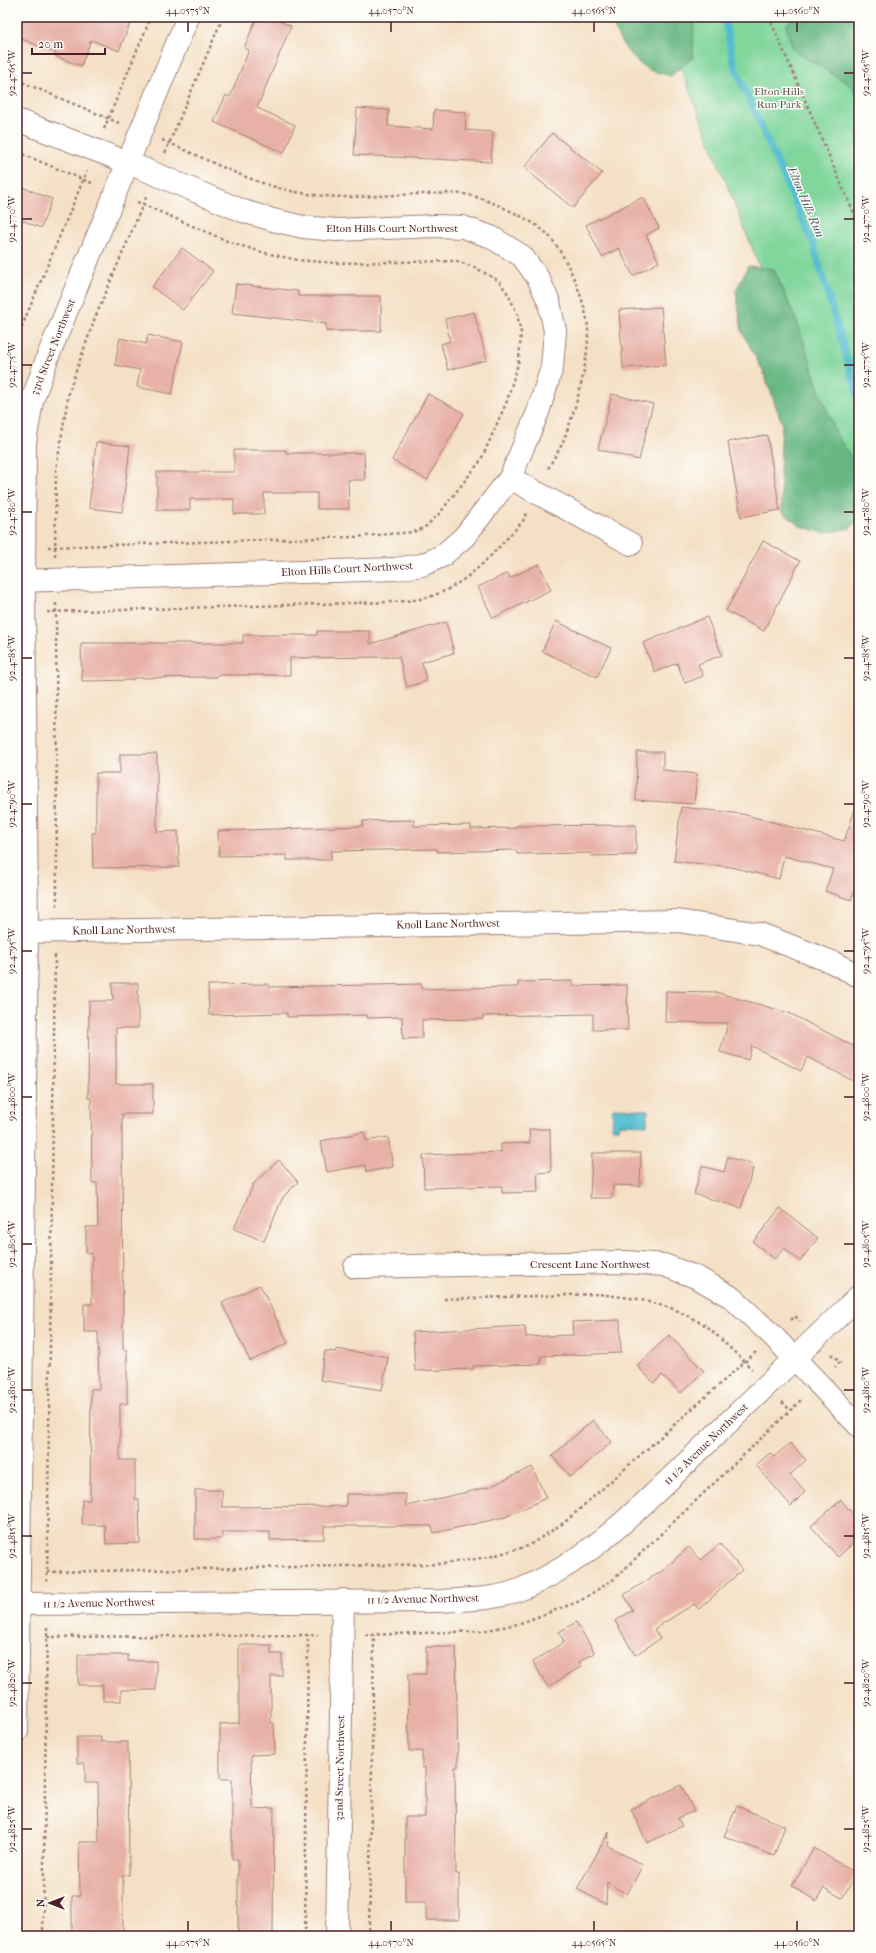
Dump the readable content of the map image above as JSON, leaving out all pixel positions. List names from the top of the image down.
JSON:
{
  "streets": {
    "street": [
      "Elton Hills Court Northwest",
      "33rd Street Northwest",
      "Knoll Lane Northwest",
      "Crescent Lane Northwest",
      "11 1/2 Avenue Northwest",
      "32nd Street Northwest"
    ]
  },
  "crossings": [
    ["Elton Hills Court Northwest", "33rd Street Northwest"],
    ["33rd Street Northwest", "Knoll Lane Northwest"],
    ["33rd Street Northwest", "11 1/2 Avenue Northwest"],
    ["Crescent Lane Northwest", "11 1/2 Avenue Northwest"],
    ["11 1/2 Avenue Northwest", "32nd Street Northwest"]
  ],
  "water": ["Elton Hills Run"],
  "parks": ["Elton Hills Run Park"],
  "scale_bar": "20 m",
  "north": "left",
  "coordinates": [
    "44.0575°N",
    "44.0570°N",
    "44.0565°N",
    "44.0560°N",
    "92.4765°W",
    "92.4770°W",
    "92.4775°W",
    "92.4780°W",
    "92.4785°W",
    "92.4790°W",
    "92.4795°W",
    "92.4800°W",
    "92.4805°W",
    "92.4810°W",
    "92.4815°W",
    "92.4820°W",
    "92.4825°W"
  ]
}
